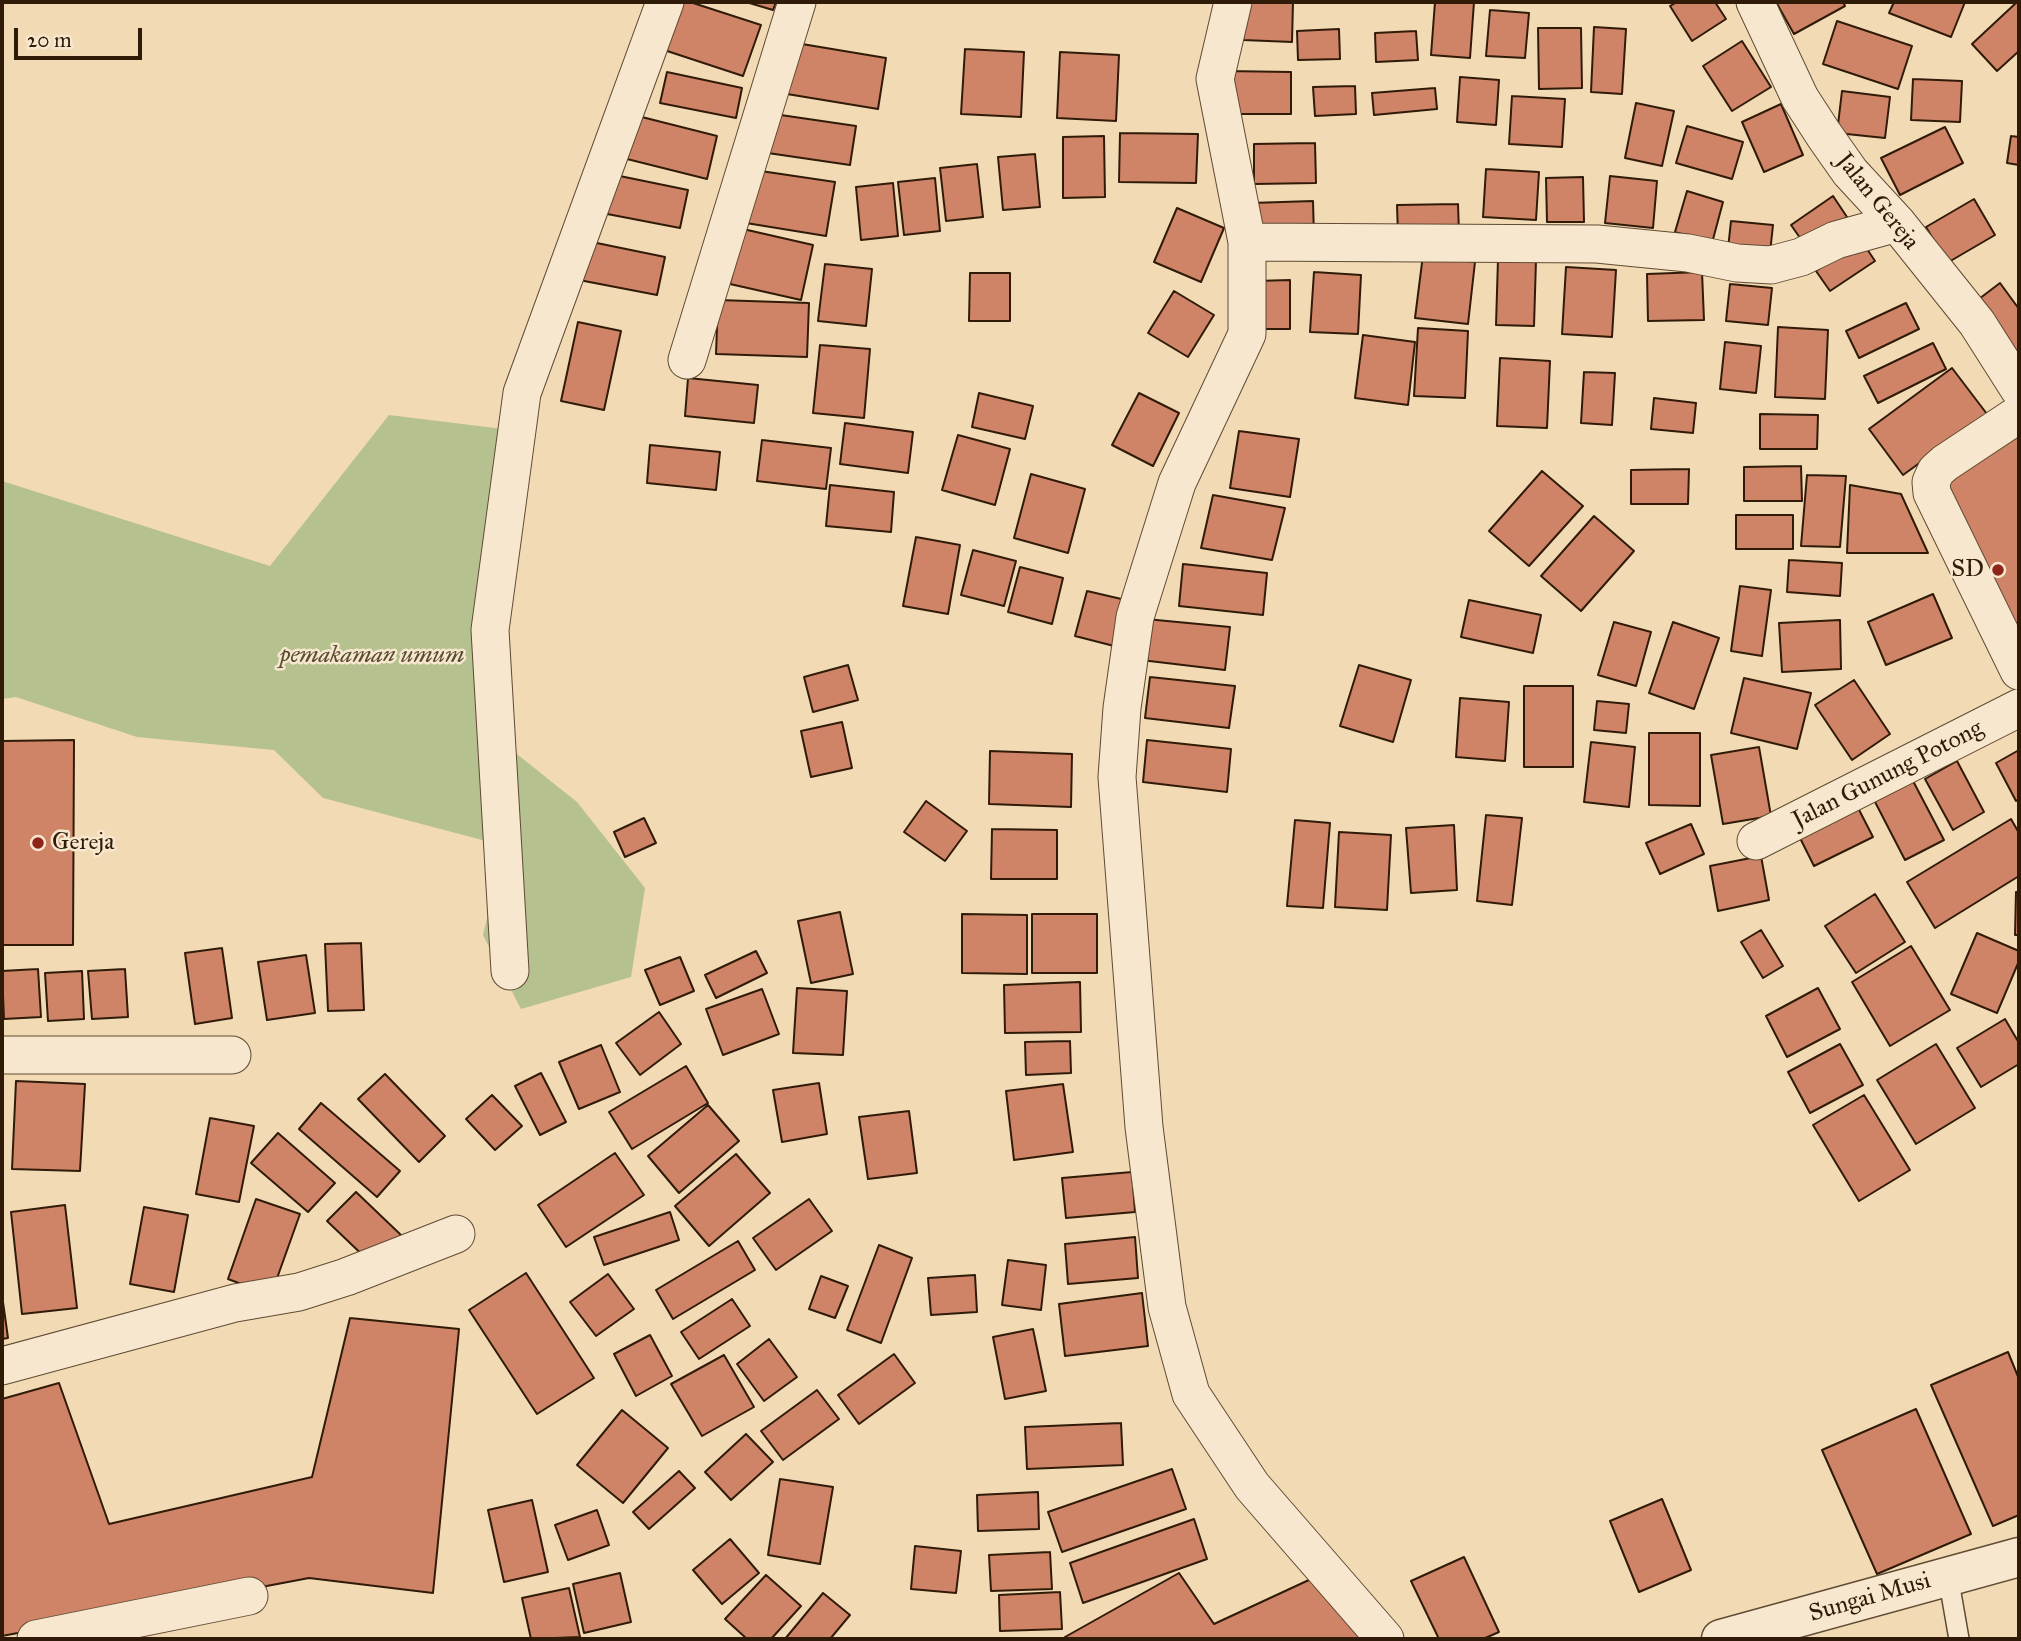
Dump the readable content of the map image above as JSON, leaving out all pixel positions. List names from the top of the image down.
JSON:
{
  "streets": {
    "street": ["Jalan Gereja", "Jalan Gunung Potong", "Sungai Musi"]
  },
  "parks": ["pemakaman umum"],
  "places": ["SD", "Gereja"],
  "scale_bar": "20 m"
}
